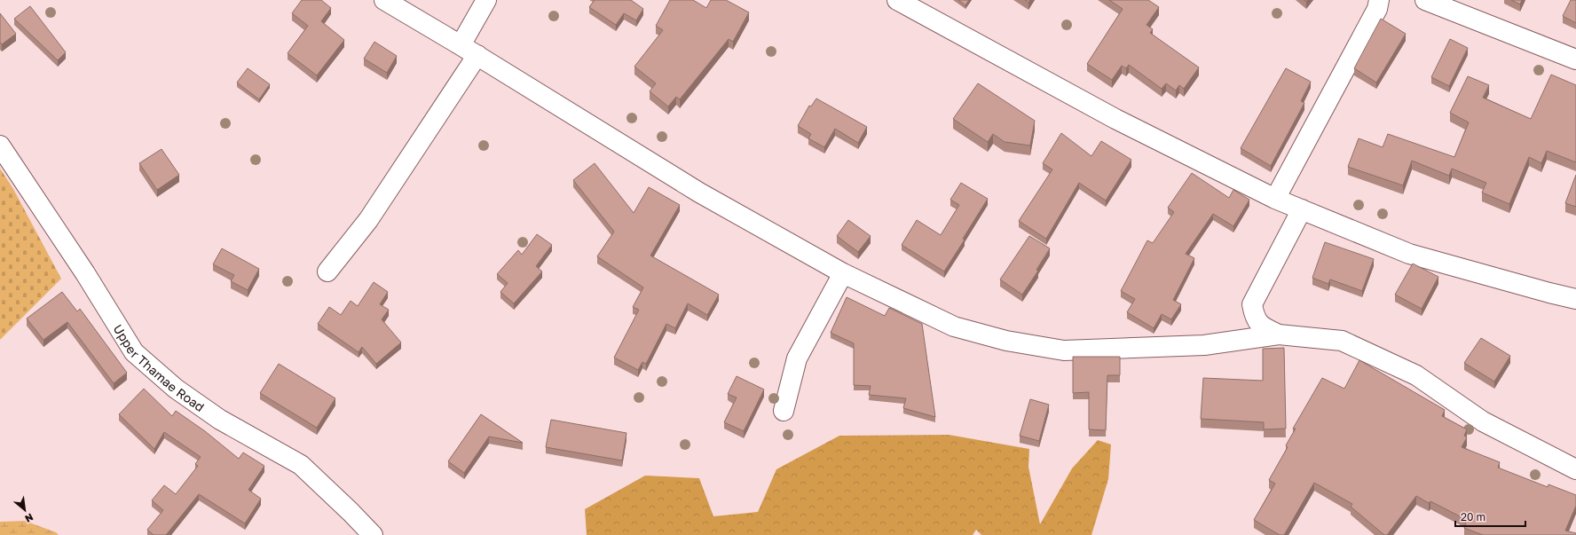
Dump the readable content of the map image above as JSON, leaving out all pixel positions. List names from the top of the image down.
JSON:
{
  "streets": {
    "street": ["Upper Thamae Road"]
  },
  "scale_bar": "20 m",
  "north": "bottom right"
}
